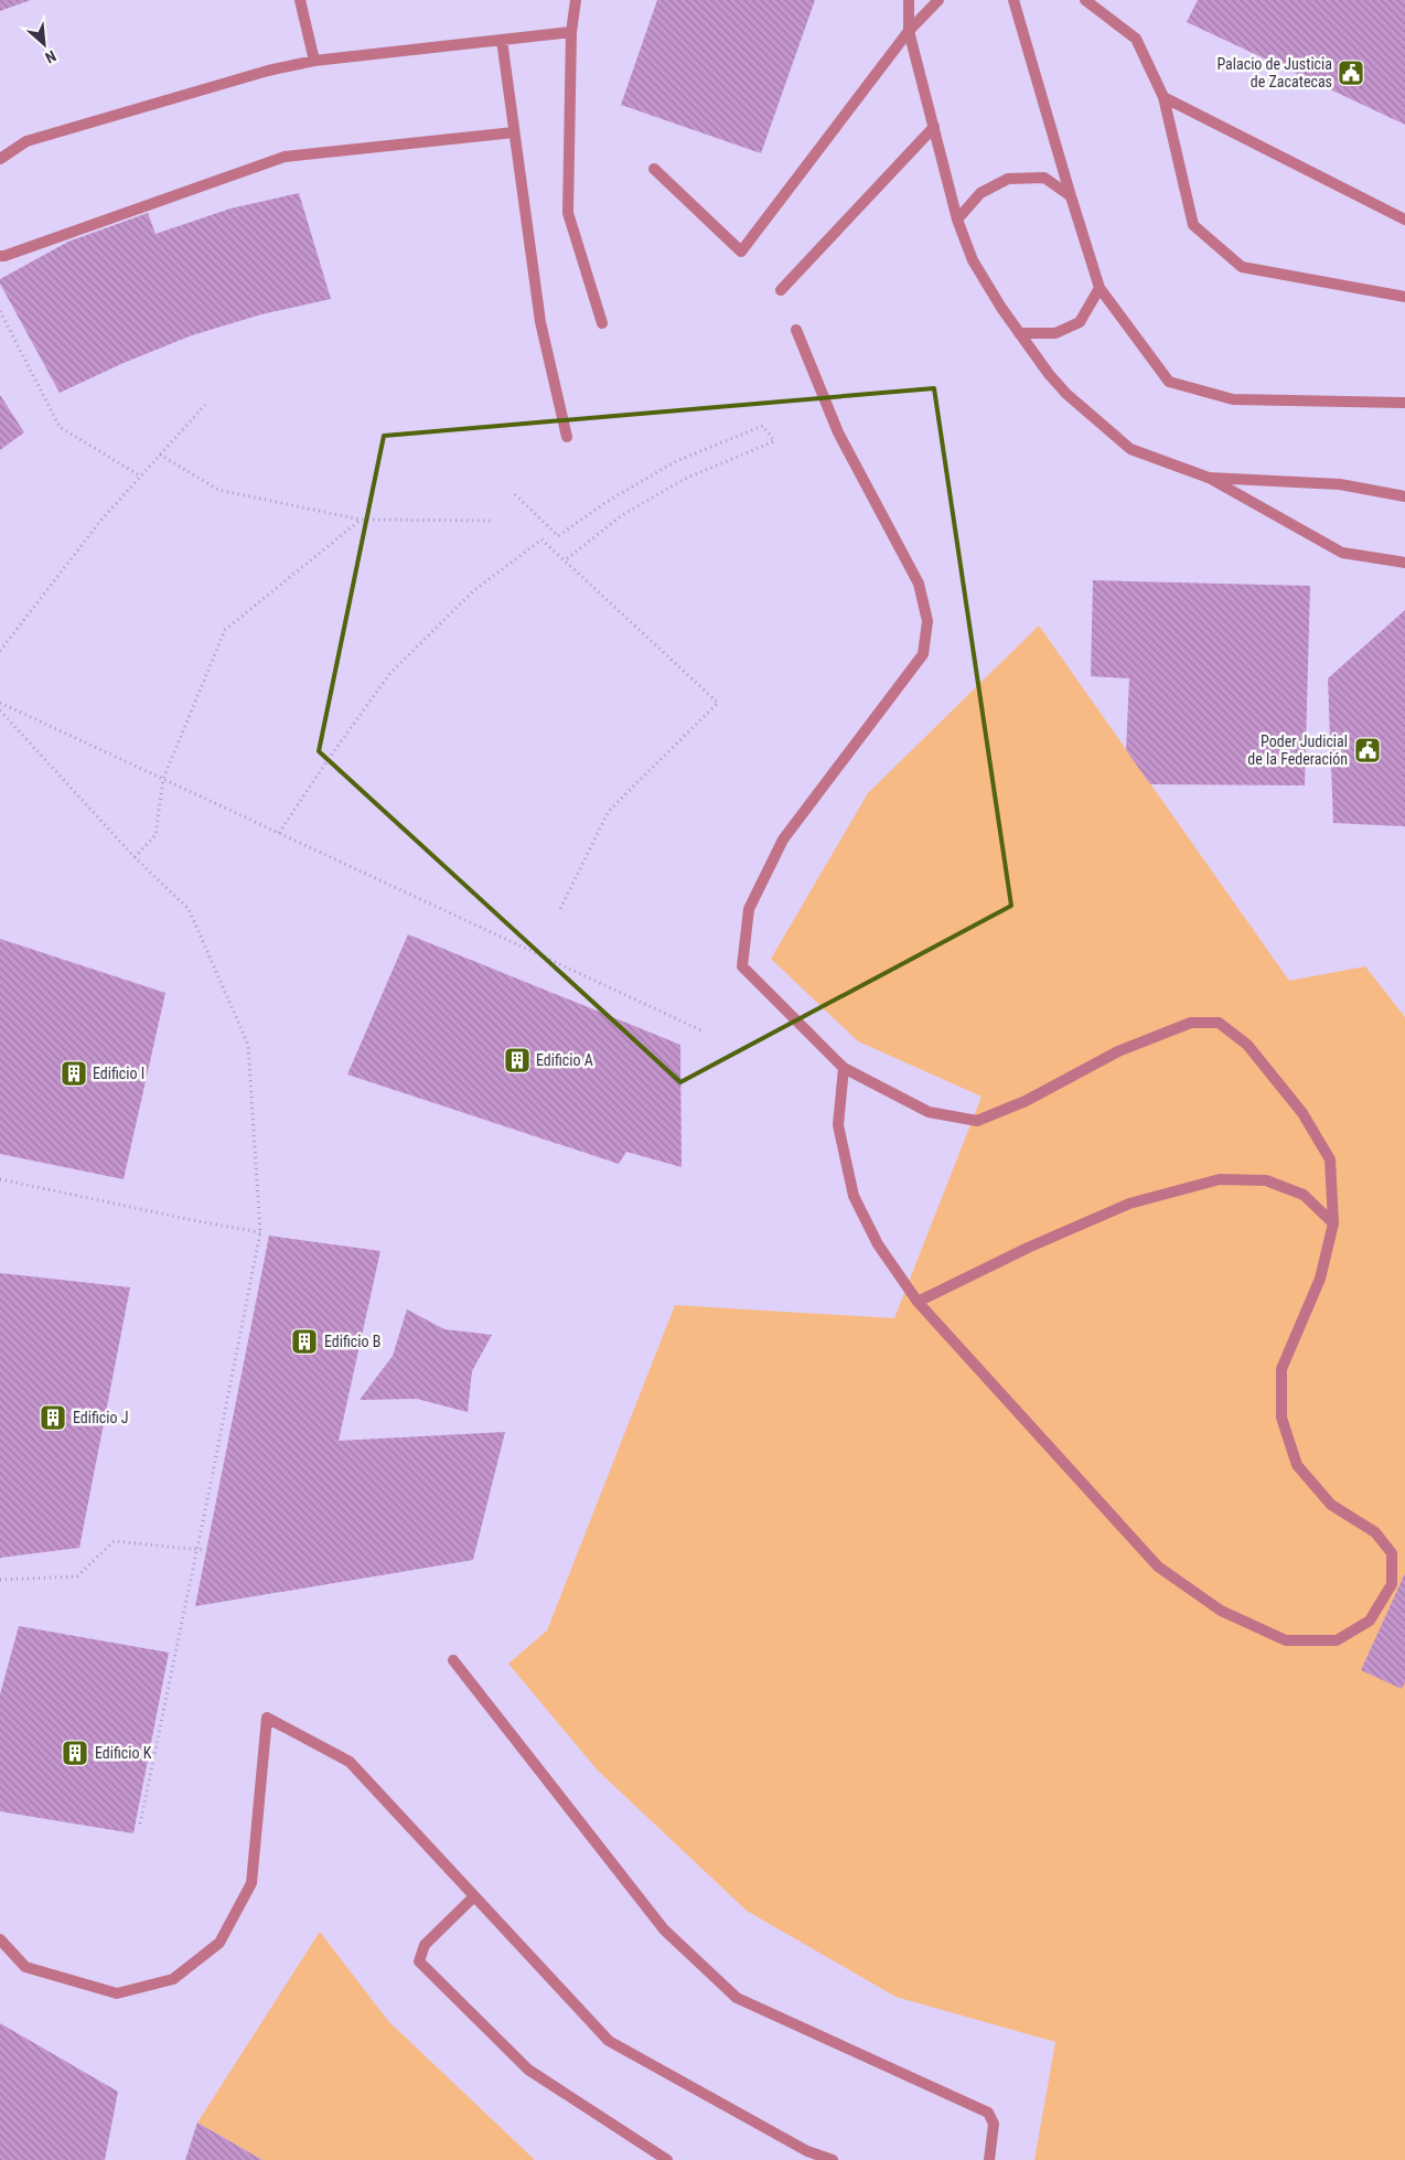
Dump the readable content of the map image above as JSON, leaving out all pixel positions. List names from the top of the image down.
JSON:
{
  "places": {
    "public building": ["Palacio de Justicia de Zacatecas", "Poder Judicial de la Federación"],
    "building": [
      "Edificio A",
      "Edificio I",
      "Edificio B",
      "Edificio J",
      "Edificio K"
    ]
  },
  "north": "bottom right"
}
